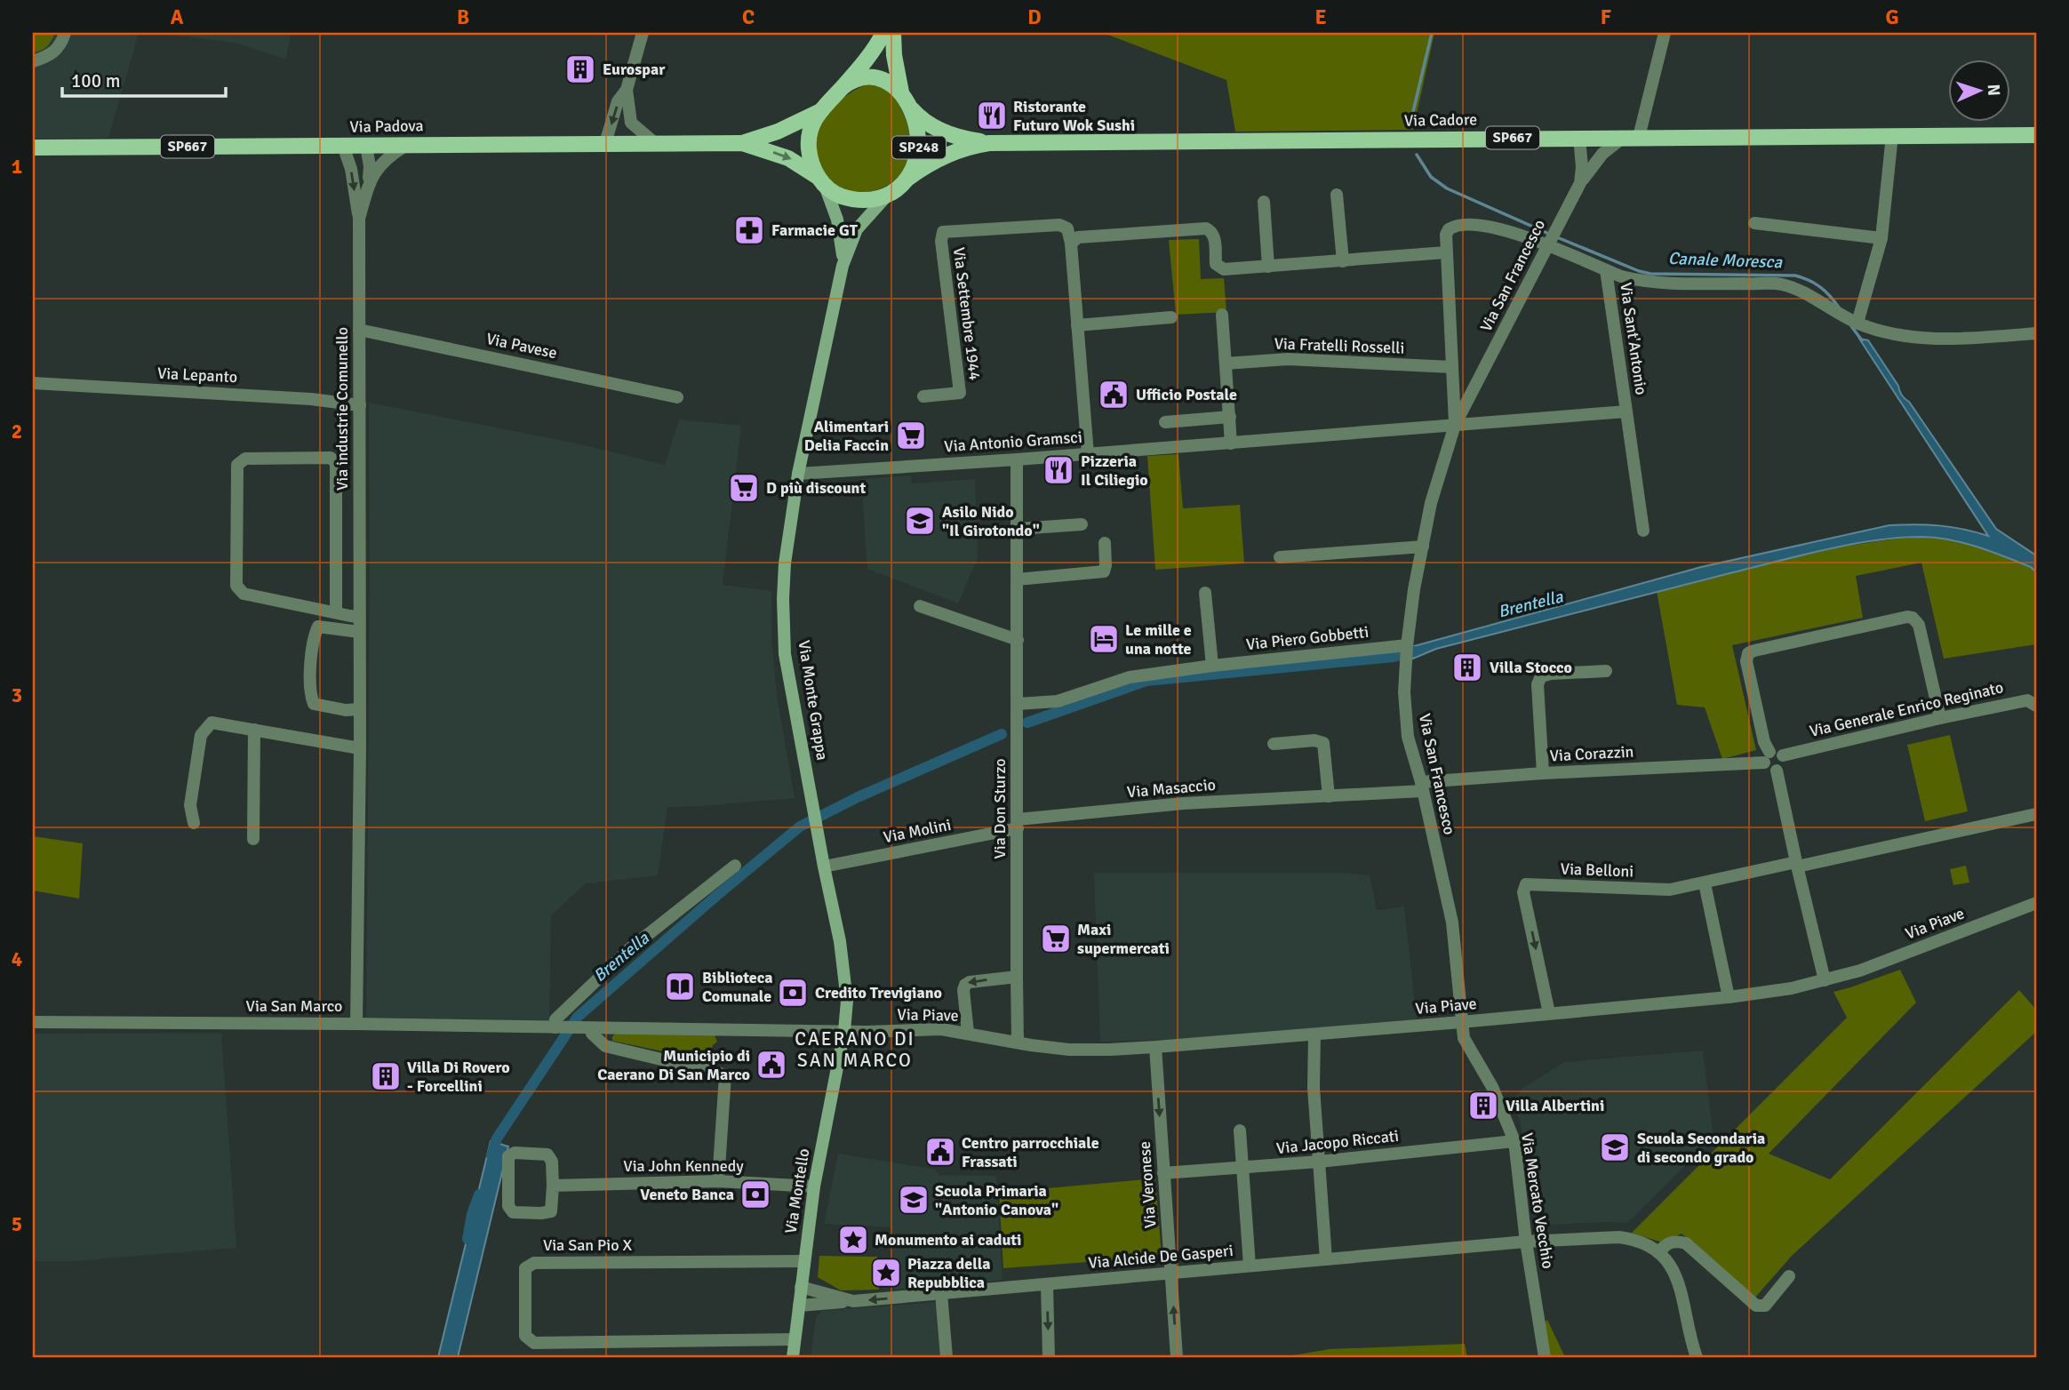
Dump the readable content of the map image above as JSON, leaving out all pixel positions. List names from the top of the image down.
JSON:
{
  "streets": {
    "main road": [
      "Via Cadore",
      "Via Padova",
      "SP667",
      "SP248",
      "Via Monte Grappa",
      "Via Montello"
    ],
    "street": [
      "Via San Francesco",
      "Via Settembre 1944",
      "Via Sant'Antonio",
      "Via Pavese",
      "Via Fratelli Rosselli",
      "Via Lepanto",
      "Via industrie Comunello",
      "Via Antonio Gramsci",
      "Via Piero Gobbetti",
      "Via Generale Enrico Reginato",
      "Via Corazzin",
      "Via Masaccio",
      "Via Don Sturzo",
      "Via Molini",
      "Via Belloni",
      "Via Piave",
      "Via San Marco",
      "Via Jacopo Riccati",
      "Via John Kennedy",
      "Via Veronese",
      "Via Mercato Vecchio",
      "Via San Pio X",
      "Via Alcide De Gasperi"
    ]
  },
  "crossings": [
    ["Via Cadore", "Via Padova"],
    ["Via Cadore", "SP248"],
    ["Via Cadore", "Via San Francesco"],
    ["Via Cadore", "Via Monte Grappa"],
    ["Via Padova", "SP248"],
    ["Via Padova", "Via Monte Grappa"],
    ["SP248", "Via Monte Grappa"],
    ["Via San Francesco", "Via Sant'Antonio"],
    ["Via San Francesco", "Via Antonio Gramsci"],
    ["Via San Francesco", "Via Piero Gobbetti"],
    ["Via San Francesco", "Via Corazzin"],
    ["Via San Francesco", "Via Masaccio"],
    ["Via San Francesco", "Via Piave"],
    ["Via San Francesco", "Via Mercato Vecchio"],
    ["Via Pavese", "Via industrie Comunello"],
    ["Via Lepanto", "Via industrie Comunello"],
    ["Via industrie Comunello", "Via San Marco"],
    ["Via Antonio Gramsci", "Via Monte Grappa"],
    ["Via Antonio Gramsci", "Via Don Sturzo"],
    ["Via Piero Gobbetti", "Via Don Sturzo"],
    ["Via Monte Grappa", "Via Molini"],
    ["Via Monte Grappa", "Via Piave"],
    ["Via Monte Grappa", "Via Montello"],
    ["Via Generale Enrico Reginato", "Via Corazzin"],
    ["Via Corazzin", "Via Masaccio"],
    ["Via Masaccio", "Via Don Sturzo"],
    ["Via Masaccio", "Via Molini"],
    ["Via Don Sturzo", "Via Molini"],
    ["Via Don Sturzo", "Via Piave"],
    ["Via Belloni", "Via Piave"],
    ["Via Piave", "Via San Marco"],
    ["Via Piave", "Via Veronese"],
    ["Via Piave", "Via Montello"],
    ["Via Piave", "Via Mercato Vecchio"],
    ["Via Jacopo Riccati", "Via Veronese"],
    ["Via Jacopo Riccati", "Via Mercato Vecchio"],
    ["Via John Kennedy", "Via Montello"],
    ["Via Veronese", "Via Alcide De Gasperi"],
    ["Via Montello", "Via San Pio X"],
    ["Via Montello", "Via Alcide De Gasperi"],
    ["Via Mercato Vecchio", "Via Alcide De Gasperi"]
  ],
  "districts": ["CAERANO DI SAN MARCO"],
  "water": ["Canale Moresca", "Brentella"],
  "places": {
    "building": [
      "Eurospar",
      "Villa Stocco",
      "Villa Di Rovero - Forcellini",
      "Villa Albertini"
    ],
    "restaurant": ["Ristorante Futuro Wok Sushi", "Pizzeria Il Ciliegio"],
    "pharmacy": ["Farmacie GT"],
    "public building": ["Ufficio Postale", "Municipio di Caerano Di San Marco", "Centro parrocchiale Frassati"],
    "supermarket": ["Alimentari Delia Faccin", "D più discount", "Maxi supermercati"],
    "school or university": ["Asilo Nido \"Il Girotondo\"", "Scuola Secondaria di secondo grado", "Scuola Primaria \"Antonio Canova\""],
    "hotel": ["Le mille e una notte"],
    "library": ["Biblioteca Comunale"],
    "bank": ["Credito Trevigiano", "Veneto Banca"],
    "place": ["Monumento ai caduti", "Piazza della Repubblica"]
  },
  "scale_bar": "100 m",
  "north": "right",
  "grid": {
    "columns": [
      "A",
      "B",
      "C",
      "D",
      "E",
      "F",
      "G"
    ],
    "rows": [
      "1",
      "2",
      "3",
      "4",
      "5"
    ]
  }
}
